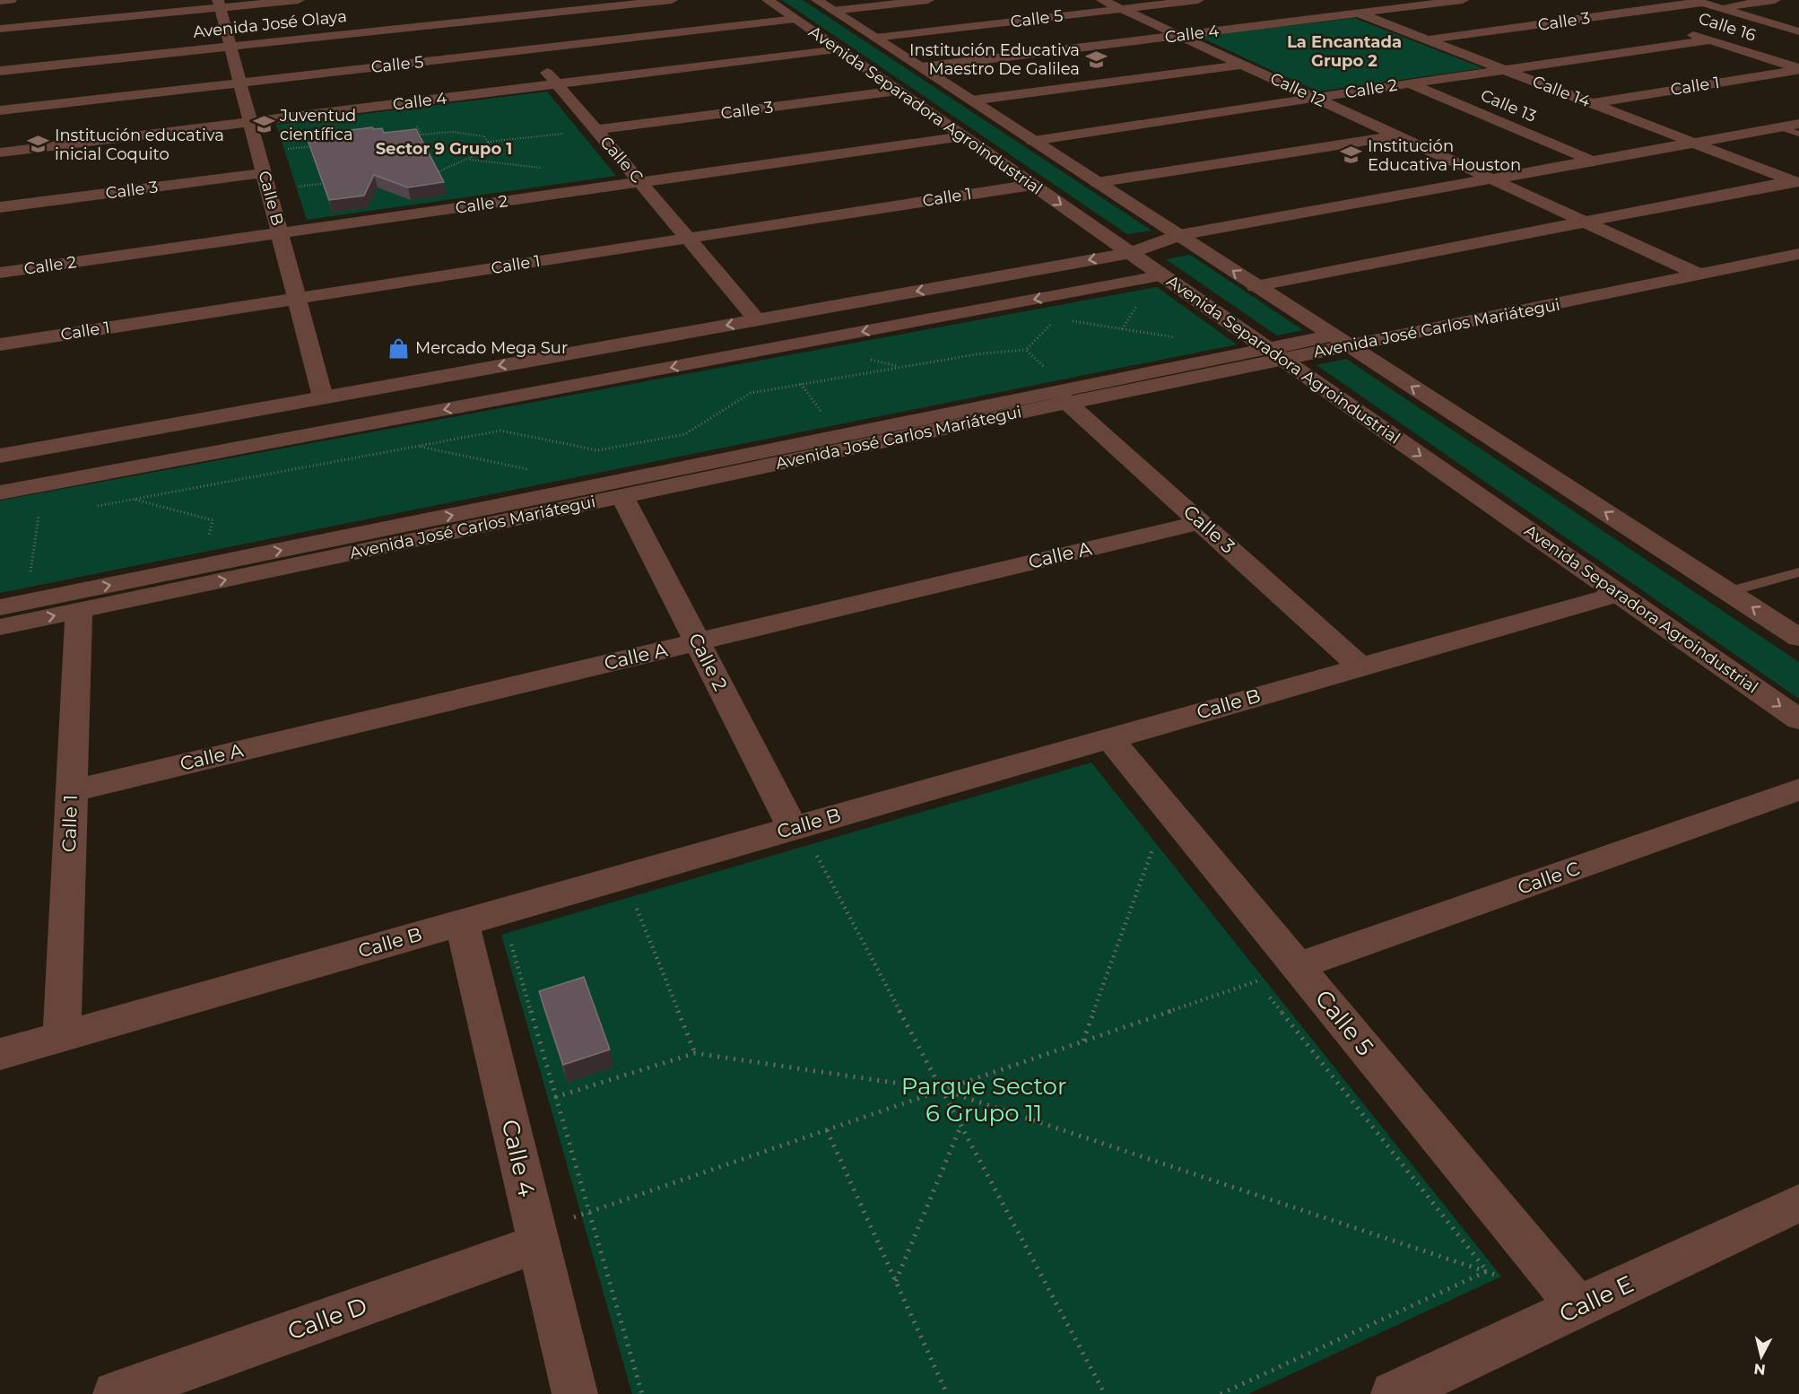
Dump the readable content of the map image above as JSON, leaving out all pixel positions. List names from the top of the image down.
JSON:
{
  "streets": {
    "street": [
      "Calle 5",
      "Calle 3",
      "Avenida José Olaya",
      "Calle 16",
      "Calle 4",
      "Calle 1",
      "Calle 2",
      "Calle 12",
      "Calle 14",
      "Calle 13",
      "Avenida Separadora Agroindustrial",
      "Calle C",
      "Calle B",
      "Avenida José Carlos Mariátegui",
      "Calle A",
      "Calle E",
      "Calle D"
    ]
  },
  "crossings": [
    ["Calle 5", "Calle 12"],
    ["Calle 5", "Avenida Separadora Agroindustrial"],
    ["Calle 5", "Calle C"],
    ["Calle 5", "Calle B"],
    ["Calle 5", "Calle E"],
    ["Calle 3", "Calle 14"],
    ["Calle 3", "Avenida Separadora Agroindustrial"],
    ["Calle 3", "Calle C"],
    ["Calle 3", "Calle B"],
    ["Calle 3", "Avenida José Carlos Mariátegui"],
    ["Calle 3", "Calle A"],
    ["Avenida José Olaya", "Calle C"],
    ["Avenida José Olaya", "Calle B"],
    ["Calle 16", "Calle 1"],
    ["Calle 16", "Calle 2"],
    ["Calle 4", "Calle 12"],
    ["Calle 4", "Calle 14"],
    ["Calle 4", "Avenida Separadora Agroindustrial"],
    ["Calle 4", "Calle C"],
    ["Calle 4", "Calle B"],
    ["Calle 4", "Calle D"],
    ["Calle 1", "Calle 14"],
    ["Calle 1", "Avenida Separadora Agroindustrial"],
    ["Calle 1", "Calle C"],
    ["Calle 1", "Calle B"],
    ["Calle 1", "Avenida José Carlos Mariátegui"],
    ["Calle 1", "Calle A"],
    ["Calle 2", "Calle 12"],
    ["Calle 2", "Calle 14"],
    ["Calle 2", "Calle 13"],
    ["Calle 2", "Avenida Separadora Agroindustrial"],
    ["Calle 2", "Calle C"],
    ["Calle 2", "Calle B"],
    ["Calle 2", "Avenida José Carlos Mariátegui"],
    ["Calle 2", "Calle A"],
    ["Calle 12", "Avenida José Carlos Mariátegui"],
    ["Avenida Separadora Agroindustrial", "Calle B"],
    ["Avenida Separadora Agroindustrial", "Avenida José Carlos Mariátegui"]
  ],
  "districts": ["La Encantada Grupo 2", "Sector 9 Grupo 1"],
  "parks": ["Parque Sector 6 Grupo 11"],
  "places": {
    "school or university": [
      "Institución Educativa Maestro De Galilea",
      "Juventud científica",
      "Institución educativa inicial Coquito",
      "Institución Educativa Houston"
    ],
    "shop": ["Mercado Mega Sur"]
  },
  "north": "bottom"
}
